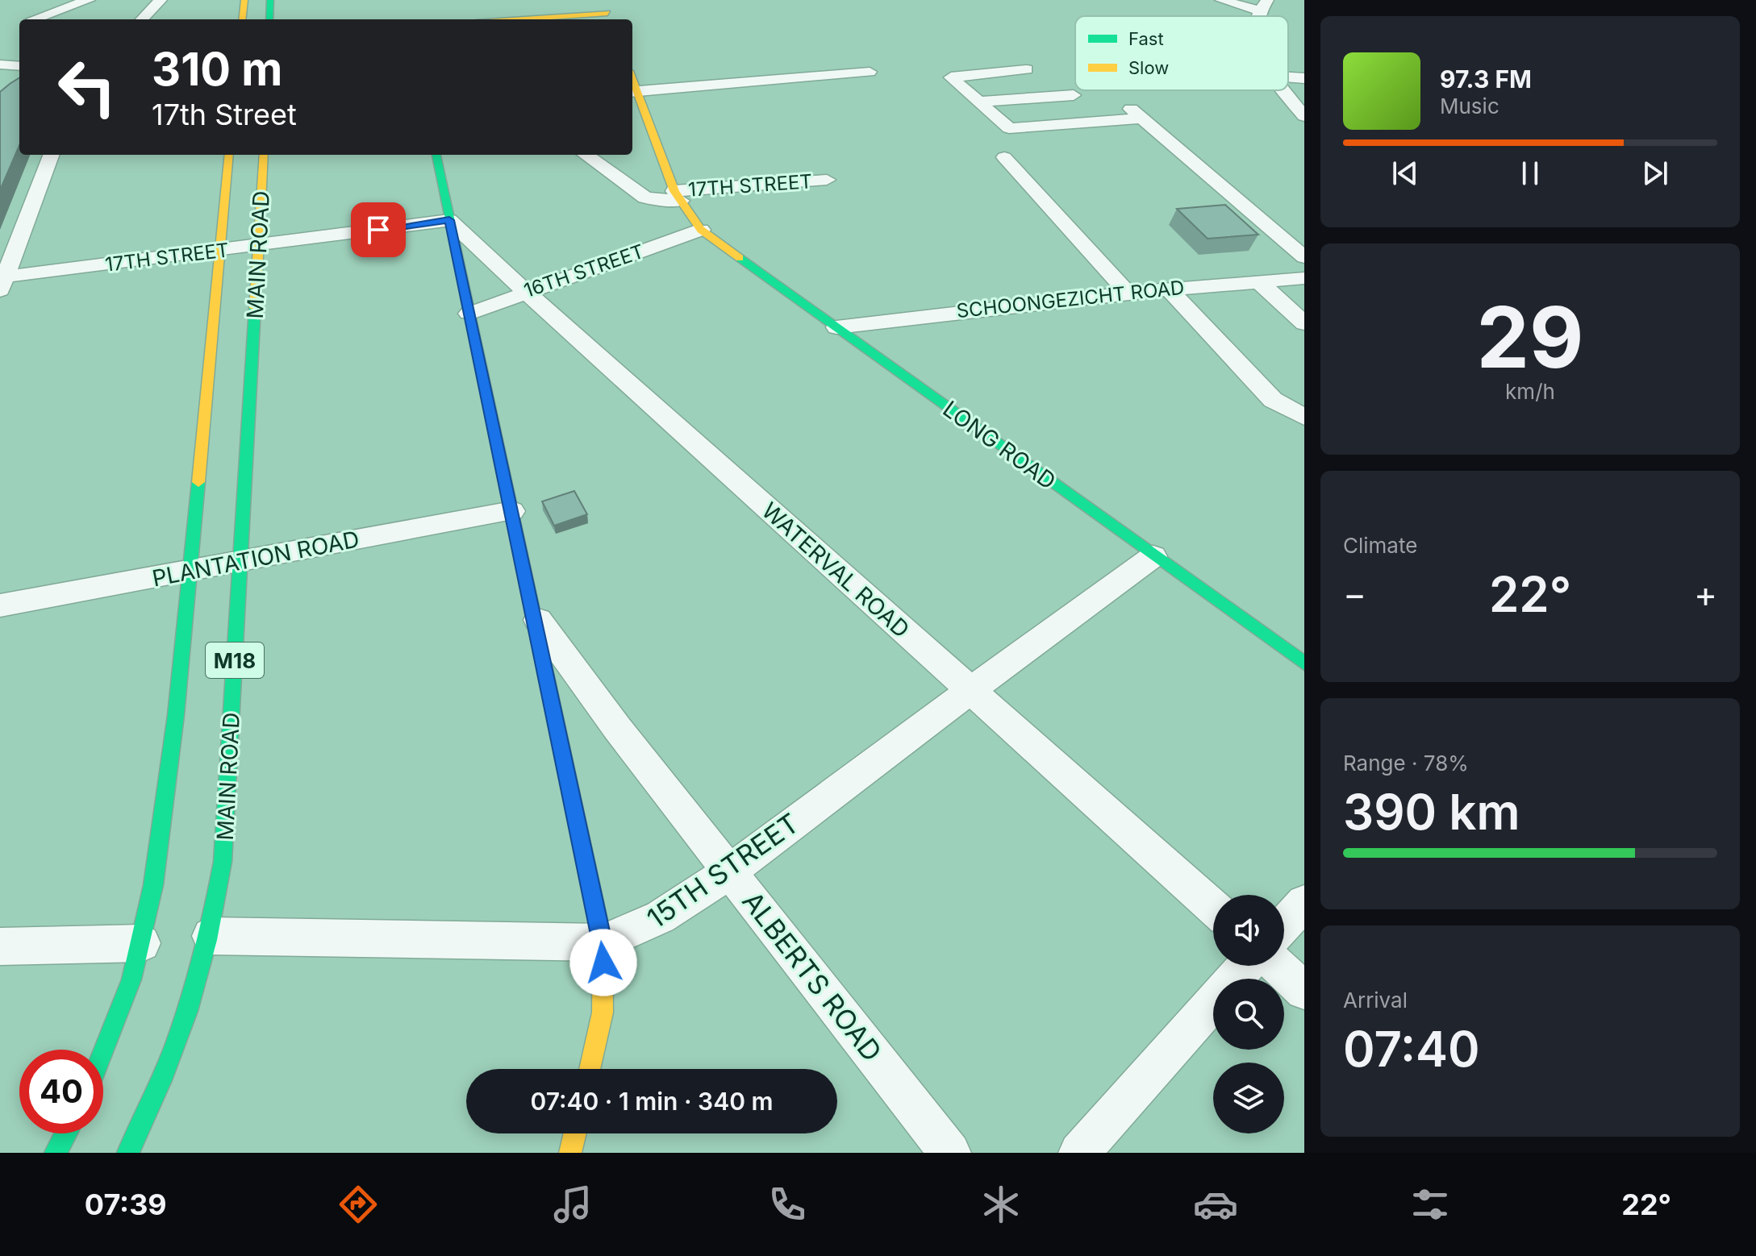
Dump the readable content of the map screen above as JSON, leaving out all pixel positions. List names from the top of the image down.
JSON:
{
  "streets": {
    "main road": ["MAIN ROAD", "LONG ROAD", "M18"],
    "street": [
      "17TH STREET",
      "16TH STREET",
      "SCHOONGEZICHT ROAD",
      "PLANTATION ROAD",
      "WATERVAL ROAD",
      "15TH STREET",
      "ALBERTS ROAD"
    ]
  },
  "crossings": [
    ["17TH STREET", "MAIN ROAD"],
    ["17TH STREET", "WATERVAL ROAD"],
    ["MAIN ROAD", "PLANTATION ROAD"],
    ["MAIN ROAD", "15TH STREET"],
    ["16TH STREET", "LONG ROAD"],
    ["16TH STREET", "WATERVAL ROAD"],
    ["SCHOONGEZICHT ROAD", "LONG ROAD"],
    ["LONG ROAD", "15TH STREET"],
    ["WATERVAL ROAD", "15TH STREET"],
    ["15TH STREET", "ALBERTS ROAD"]
  ],
  "legend": ["Fast", "Slow"],
  "page": {
    "turn": ["310 m", "17th Street"],
    "song": ["97.3 FM", "Music"],
    "tile": [
      ["29", "km/h"],
      "Climate",
      ["Range · 78%", "390 km"],
      ["Arrival", "07:40"]
    ],
    "heat": ["−", "22°", "+"],
    "limit": "40",
    "trip": "07:40 · 1 min · 340 m",
    "tabs": ["07:39", "22°"]
  }
}
